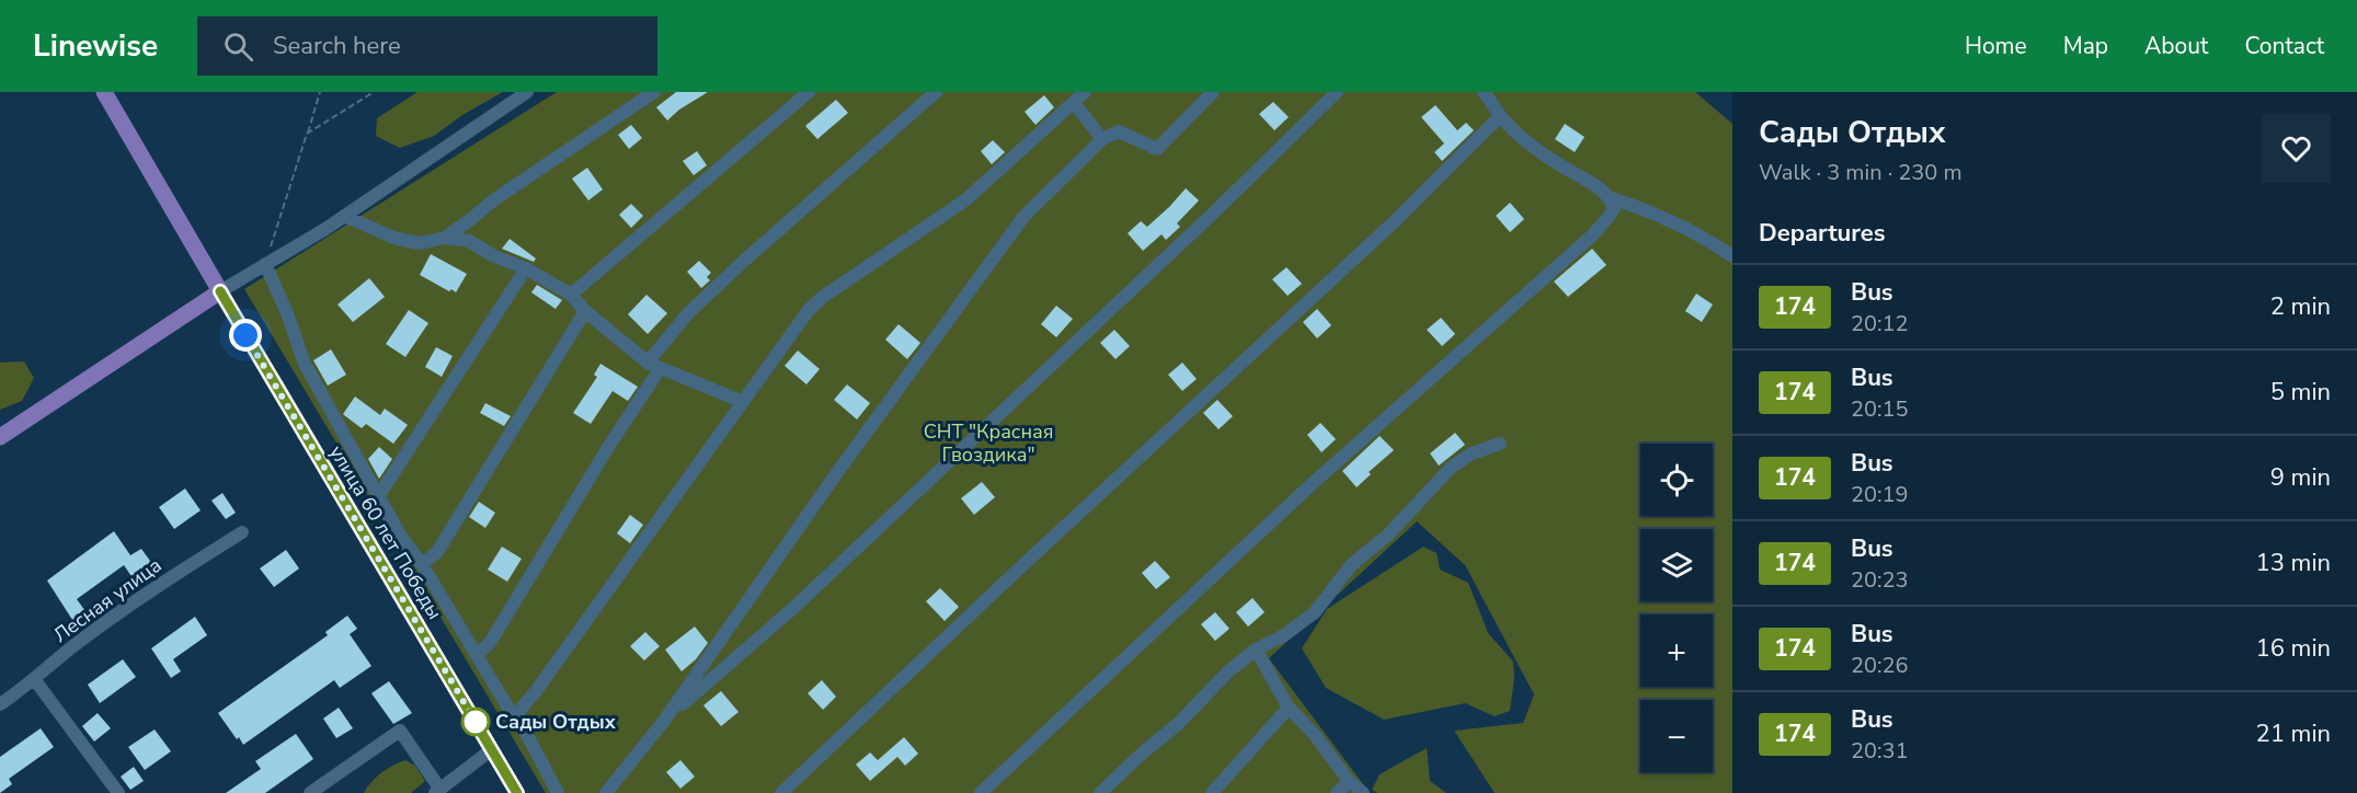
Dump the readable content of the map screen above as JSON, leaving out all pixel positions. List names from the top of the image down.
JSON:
{
  "streets": {
    "street": ["улица 60 лет Победы", "Лесная улица"]
  },
  "parks": ["СНТ \"Красная Гвоздика\""],
  "places": ["Сады Отдых"],
  "lines": ["bus line 174"],
  "page": {
    "header": "Linewise",
    "search": "Search here",
    "nav": [
      "Home",
      "Map",
      "About",
      "Contact"
    ],
    "heading": [
      ["Сады Отдых", "Walk · 3 min · 230 m"],
      "Departures"
    ],
    "list": [
      {
        "mark": "174",
        "name": "Bus",
        "note": "20:12",
        "value": "2 min"
      },
      {
        "mark": "174",
        "name": "Bus",
        "note": "20:15",
        "value": "5 min"
      },
      {
        "mark": "174",
        "name": "Bus",
        "note": "20:19",
        "value": "9 min"
      },
      {
        "mark": "174",
        "name": "Bus",
        "note": "20:23",
        "value": "13 min"
      },
      {
        "mark": "174",
        "name": "Bus",
        "note": "20:26",
        "value": "16 min"
      },
      {
        "mark": "174",
        "name": "Bus",
        "note": "20:31",
        "value": "21 min"
      }
    ],
    "map_buttons": ["+", "−"]
  }
}
